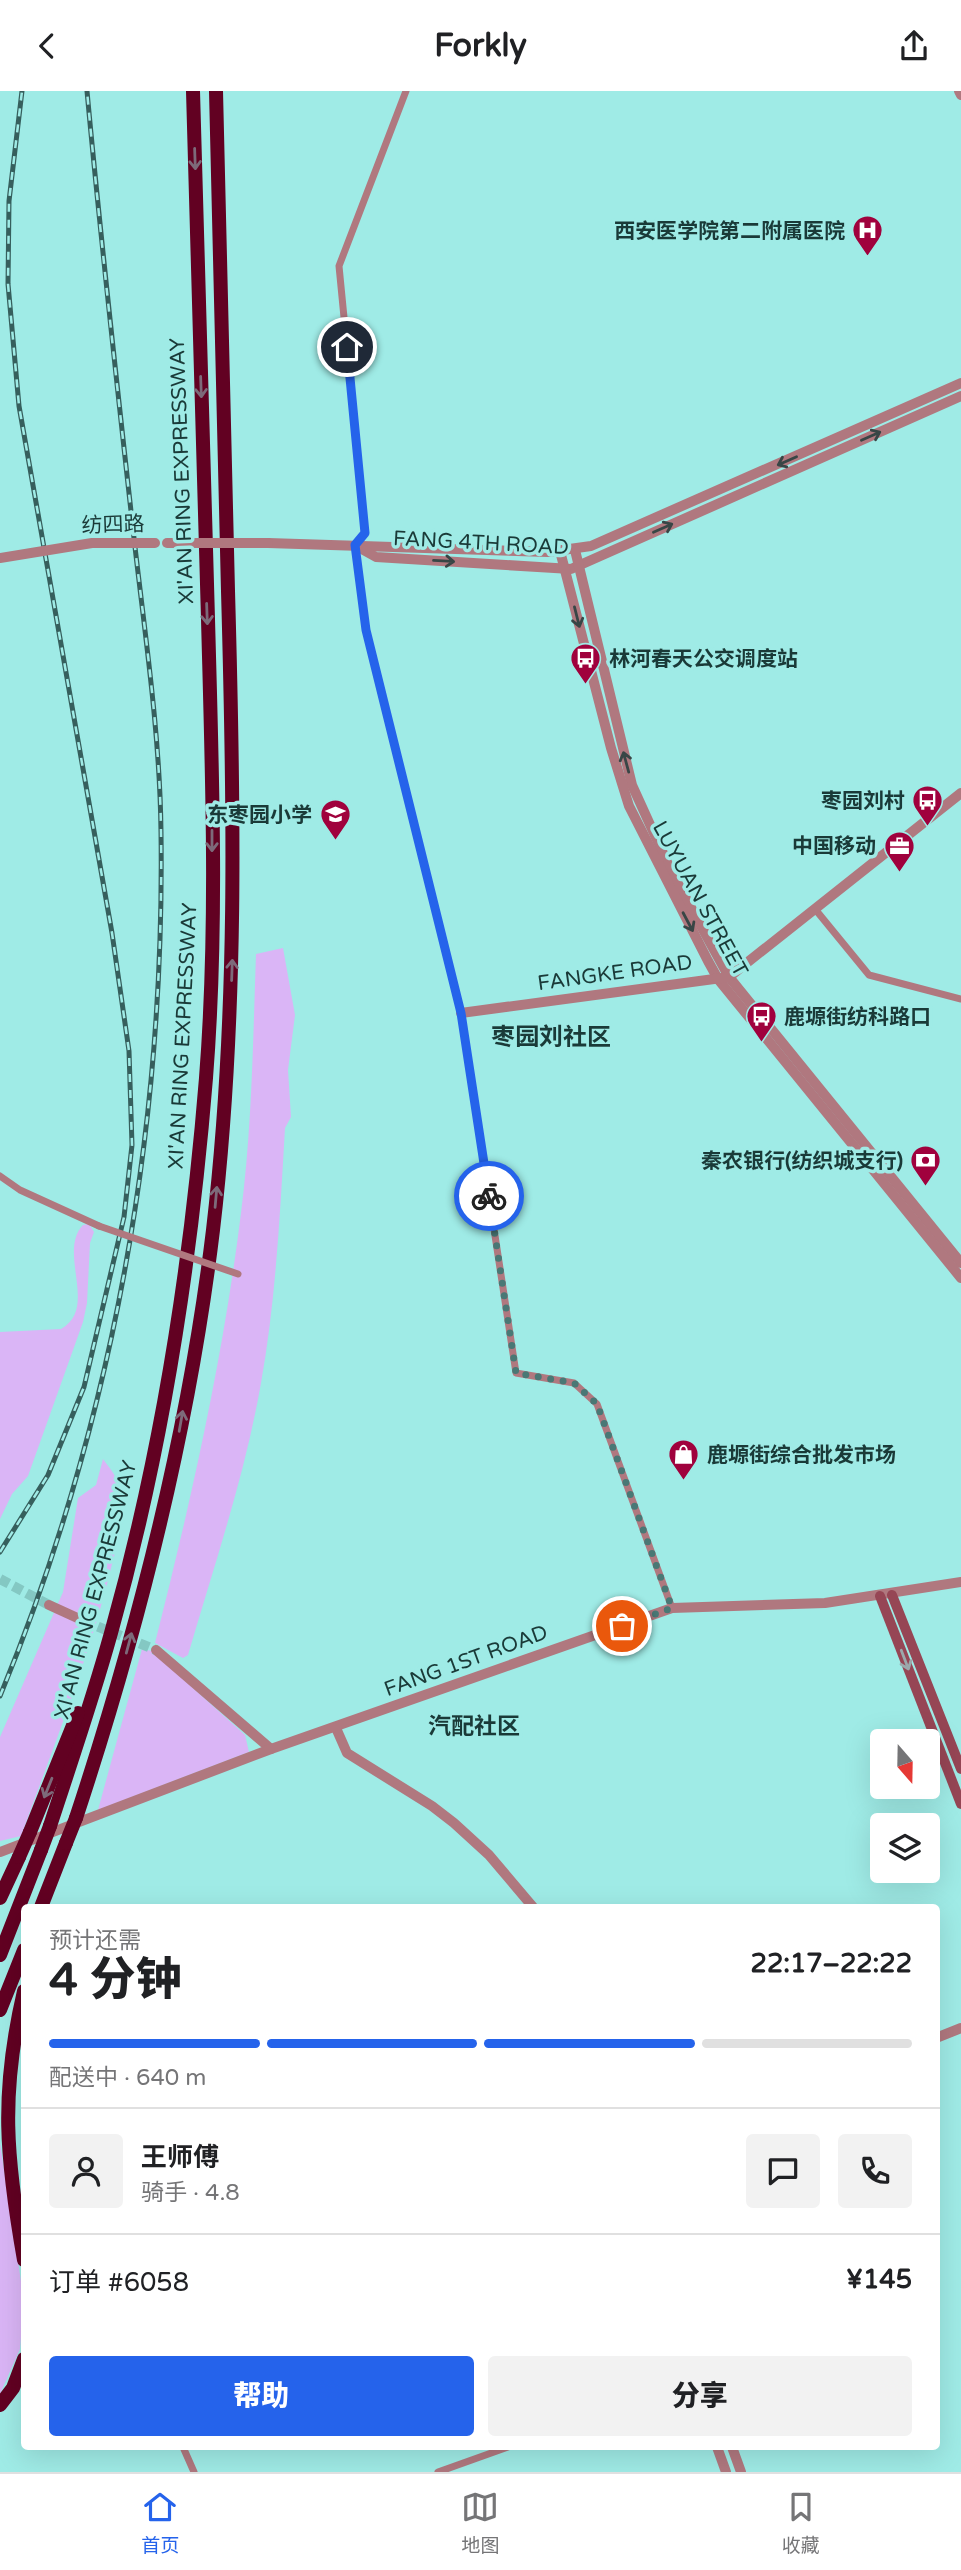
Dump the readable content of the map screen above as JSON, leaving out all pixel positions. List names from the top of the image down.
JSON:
{
  "streets": {
    "highway": ["XI'AN RING EXPRESSWAY"],
    "street": [
      "纺四路",
      "FANG 4TH ROAD",
      "LUYUAN STREET",
      "FANGKE ROAD",
      "FANG 1ST ROAD"
    ]
  },
  "crossings": [
    ["纺四路", "FANG 4TH ROAD"],
    ["FANG 4TH ROAD", "LUYUAN STREET"],
    ["LUYUAN STREET", "FANGKE ROAD"]
  ],
  "districts": ["枣园刘社区", "汽配社区"],
  "places": {
    "hospital": ["西安医学院第二附属医院"],
    "bus stop": ["林河春天公交调度站", "枣园刘村", "鹿塬街纺科路口"],
    "school or university": ["东枣园小学"],
    "office": ["中国移动"],
    "bank": ["秦农银行(纺织城支行)"],
    "shop": ["鹿塬街综合批发市场"]
  },
  "north": "bottom",
  "page": {
    "header": "Forkly",
    "heading": ["4 分钟", "预计还需", "22:17–22:22"],
    "panel": [
      "王师傅",
      "骑手 · 4.8",
      "订单 #6058",
      "¥145"
    ],
    "bar": "配送中 · 640 m",
    "buttons": ["帮助", "分享"],
    "tabs": ["首页", "地图", "收藏"]
  }
}
